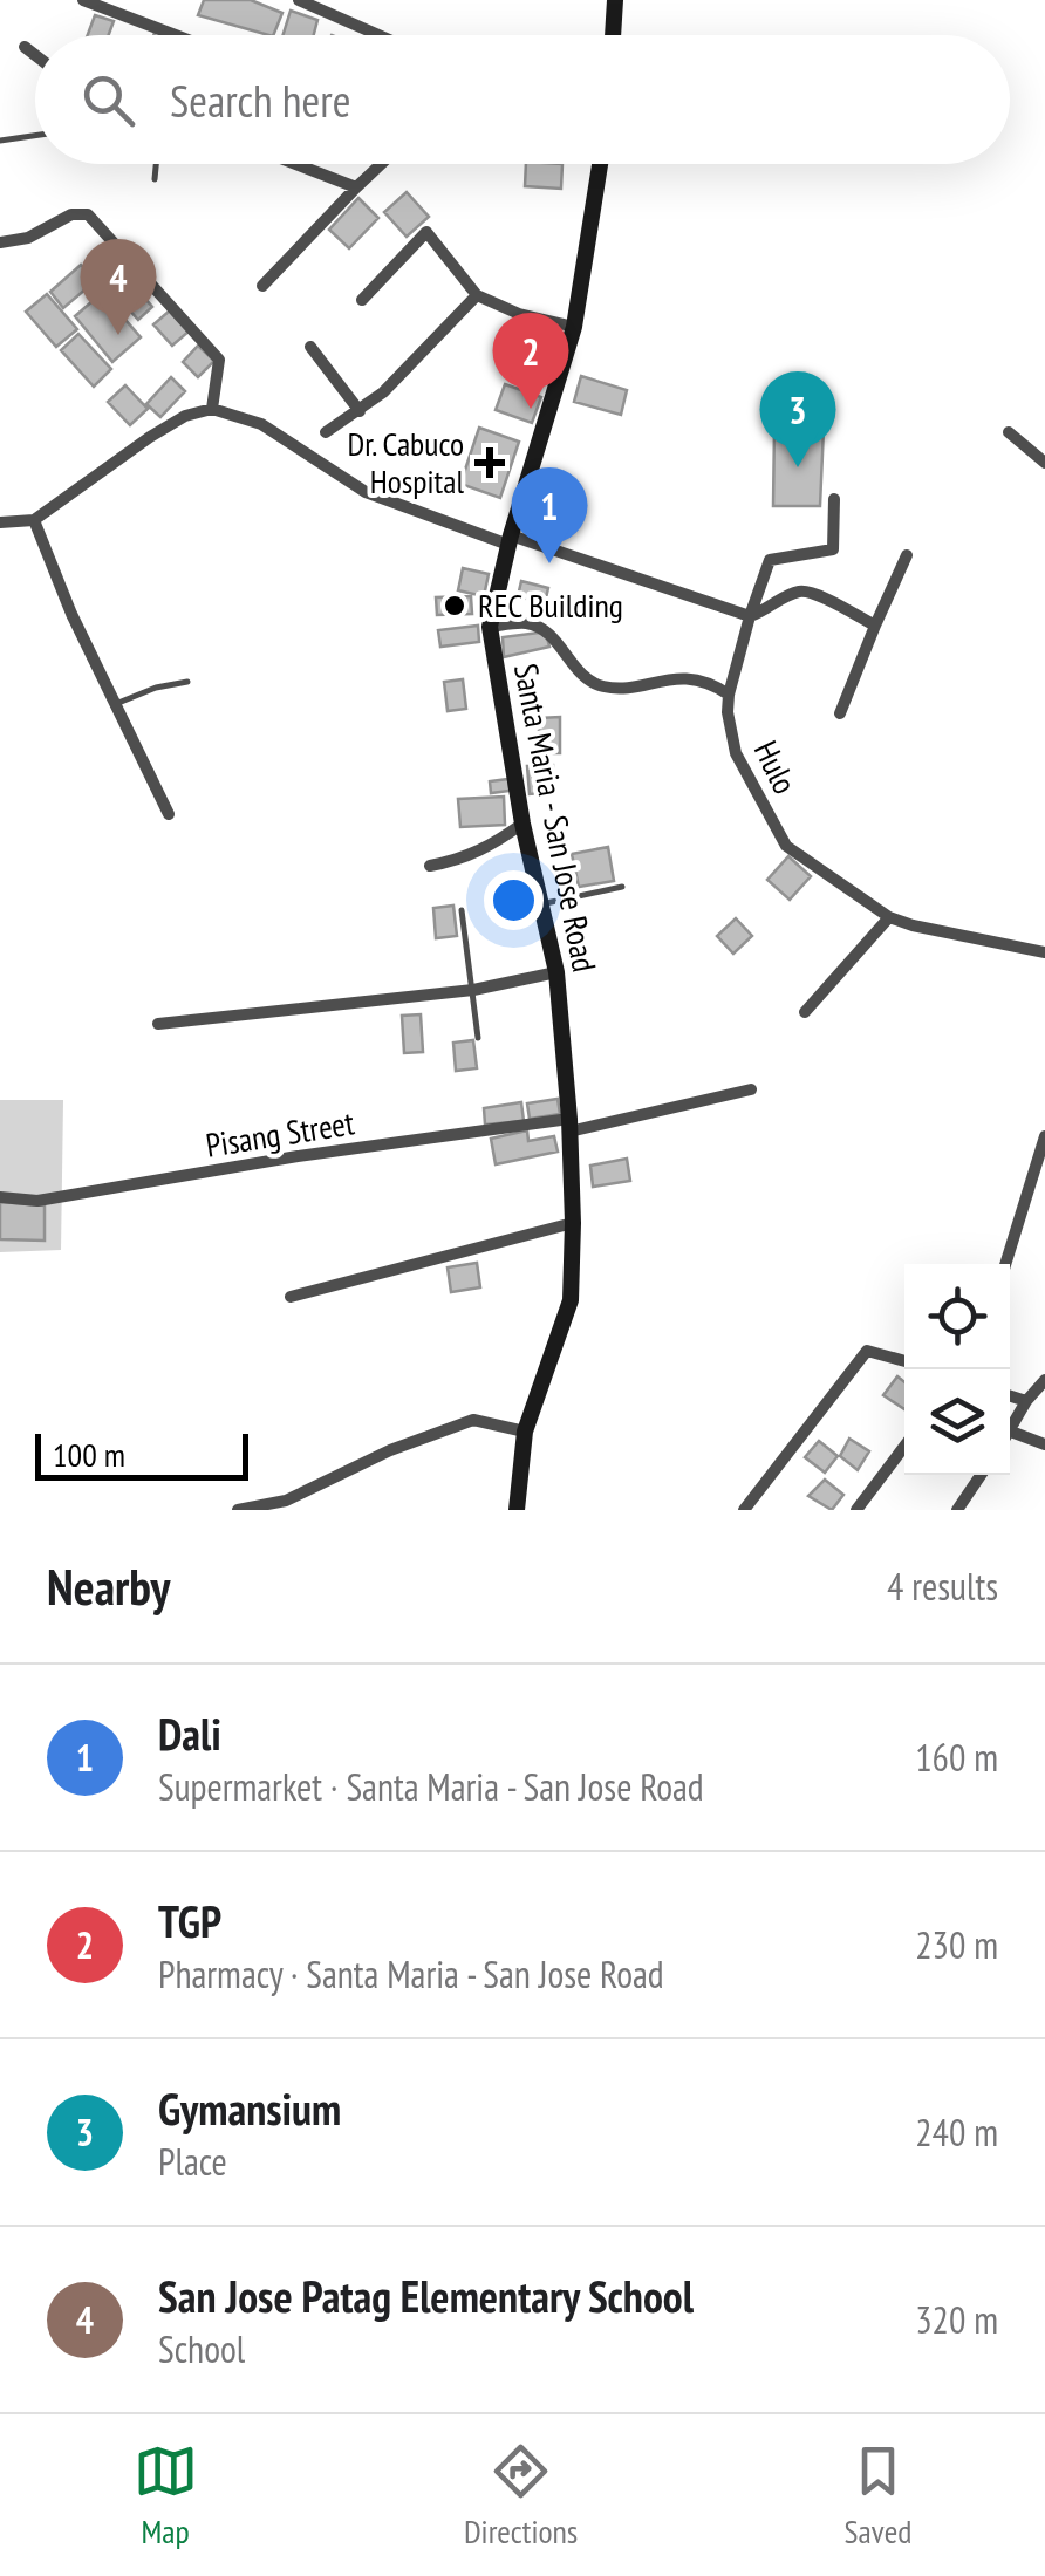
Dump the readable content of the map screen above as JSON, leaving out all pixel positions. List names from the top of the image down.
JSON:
{
  "streets": {
    "main road": ["Santa Maria - San Jose Road"],
    "street": ["Hulo", "Pisang Street"]
  },
  "crossings": [
    ["Santa Maria - San Jose Road", "Pisang Street"]
  ],
  "places": {
    "health": ["Dr. Cabuco Hospital"],
    "other": ["REC Building"]
  },
  "scale_bar": "100 m",
  "page": {
    "search": "Search here",
    "pins": [
      "4",
      "2",
      "3",
      "1"
    ],
    "scale": "100 m",
    "heading": ["Nearby", "4 results"],
    "list": [
      {
        "mark": "1",
        "name": "Dali",
        "note": "Supermarket · Santa Maria - San Jose Road",
        "value": "160 m"
      },
      {
        "mark": "2",
        "name": "TGP",
        "note": "Pharmacy · Santa Maria - San Jose Road",
        "value": "230 m"
      },
      {
        "mark": "3",
        "name": "Gymansium",
        "note": "Place",
        "value": "240 m"
      },
      {
        "mark": "4",
        "name": "San Jose Patag Elementary School",
        "note": "School",
        "value": "320 m"
      }
    ],
    "nav": ["Map", "Directions", "Saved"]
  }
}
